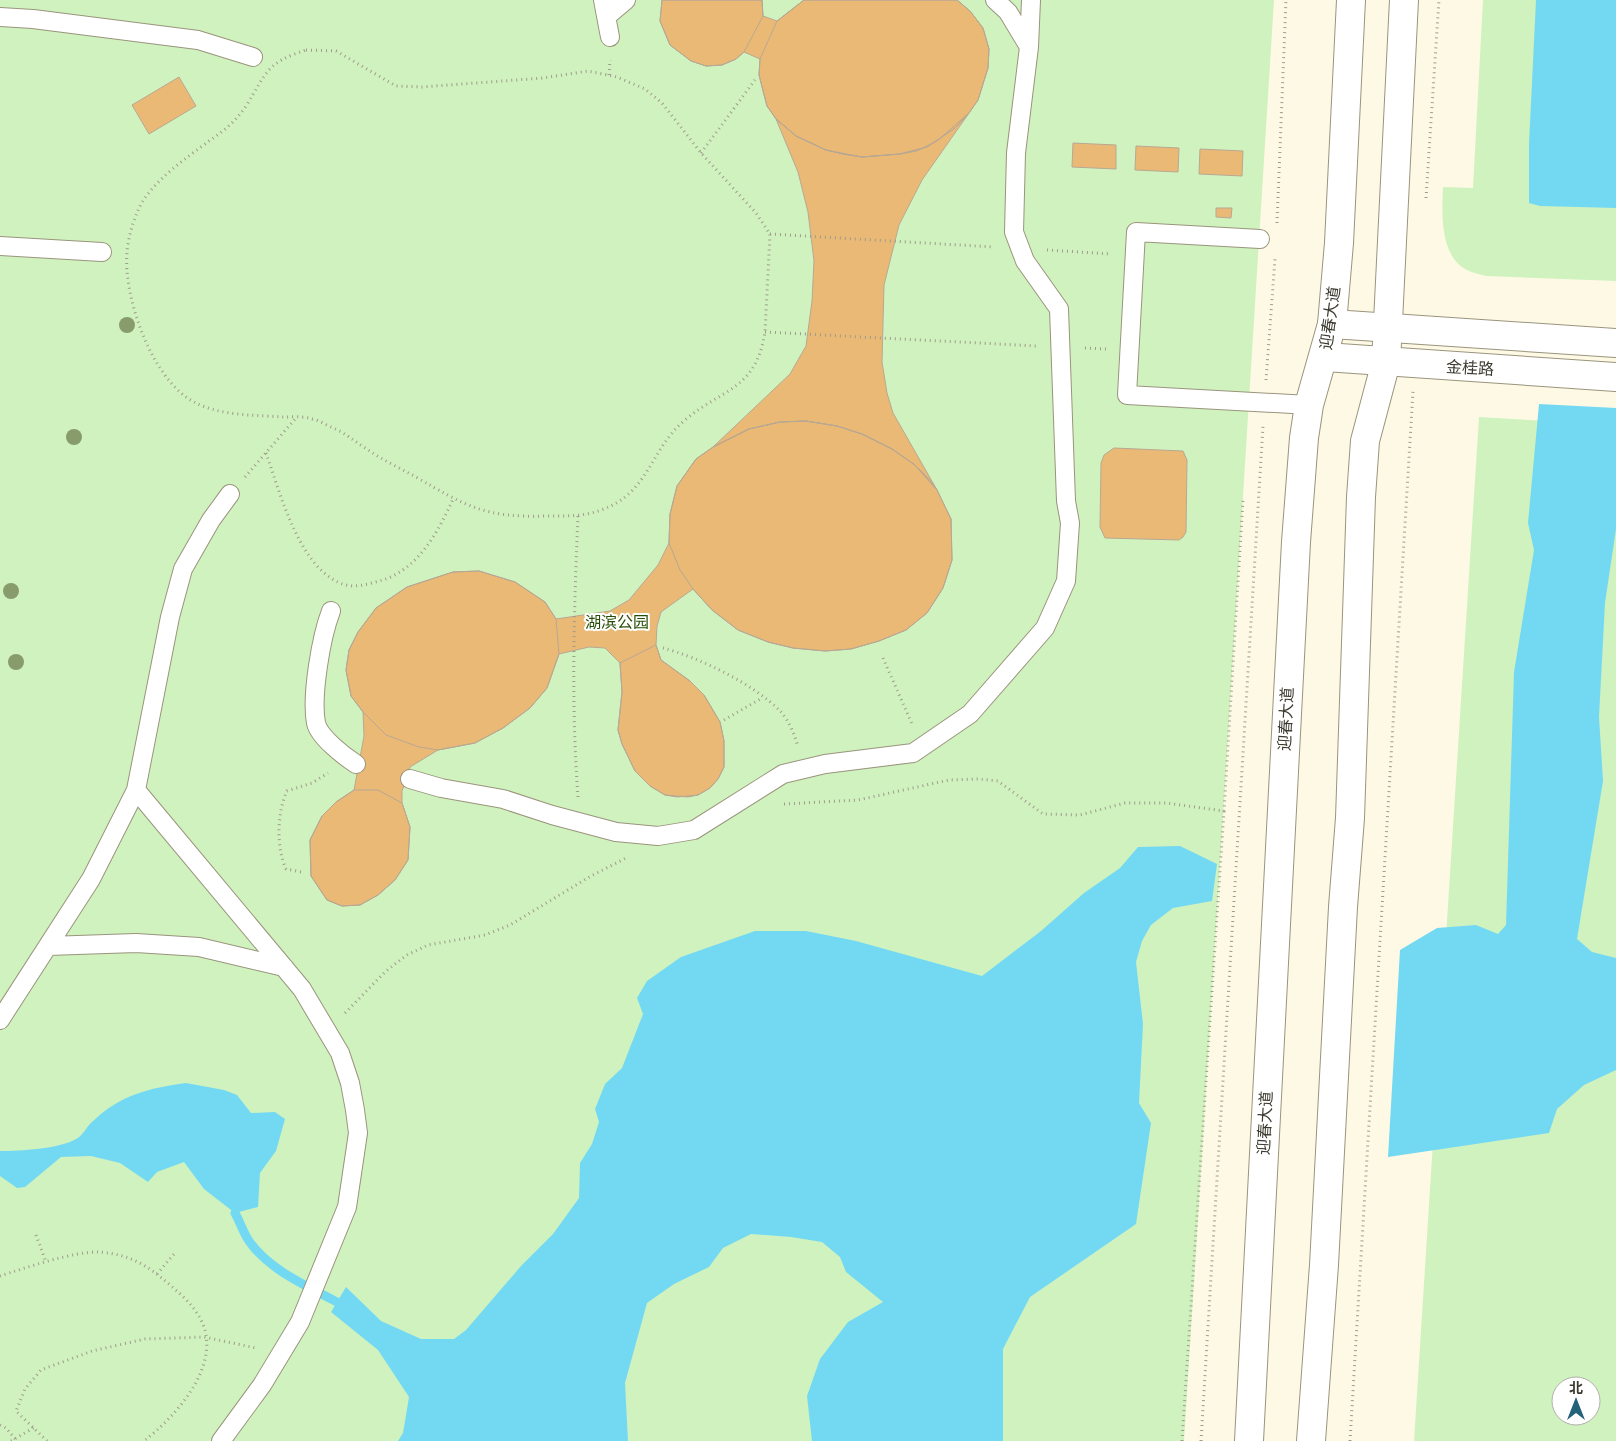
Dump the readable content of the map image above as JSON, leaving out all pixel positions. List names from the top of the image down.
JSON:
{
  "streets": {
    "main road": ["迎春大道", "金桂路"]
  },
  "crossings": [
    ["迎春大道", "金桂路"]
  ],
  "parks": ["湖滨公园"],
  "north": "top"
}
